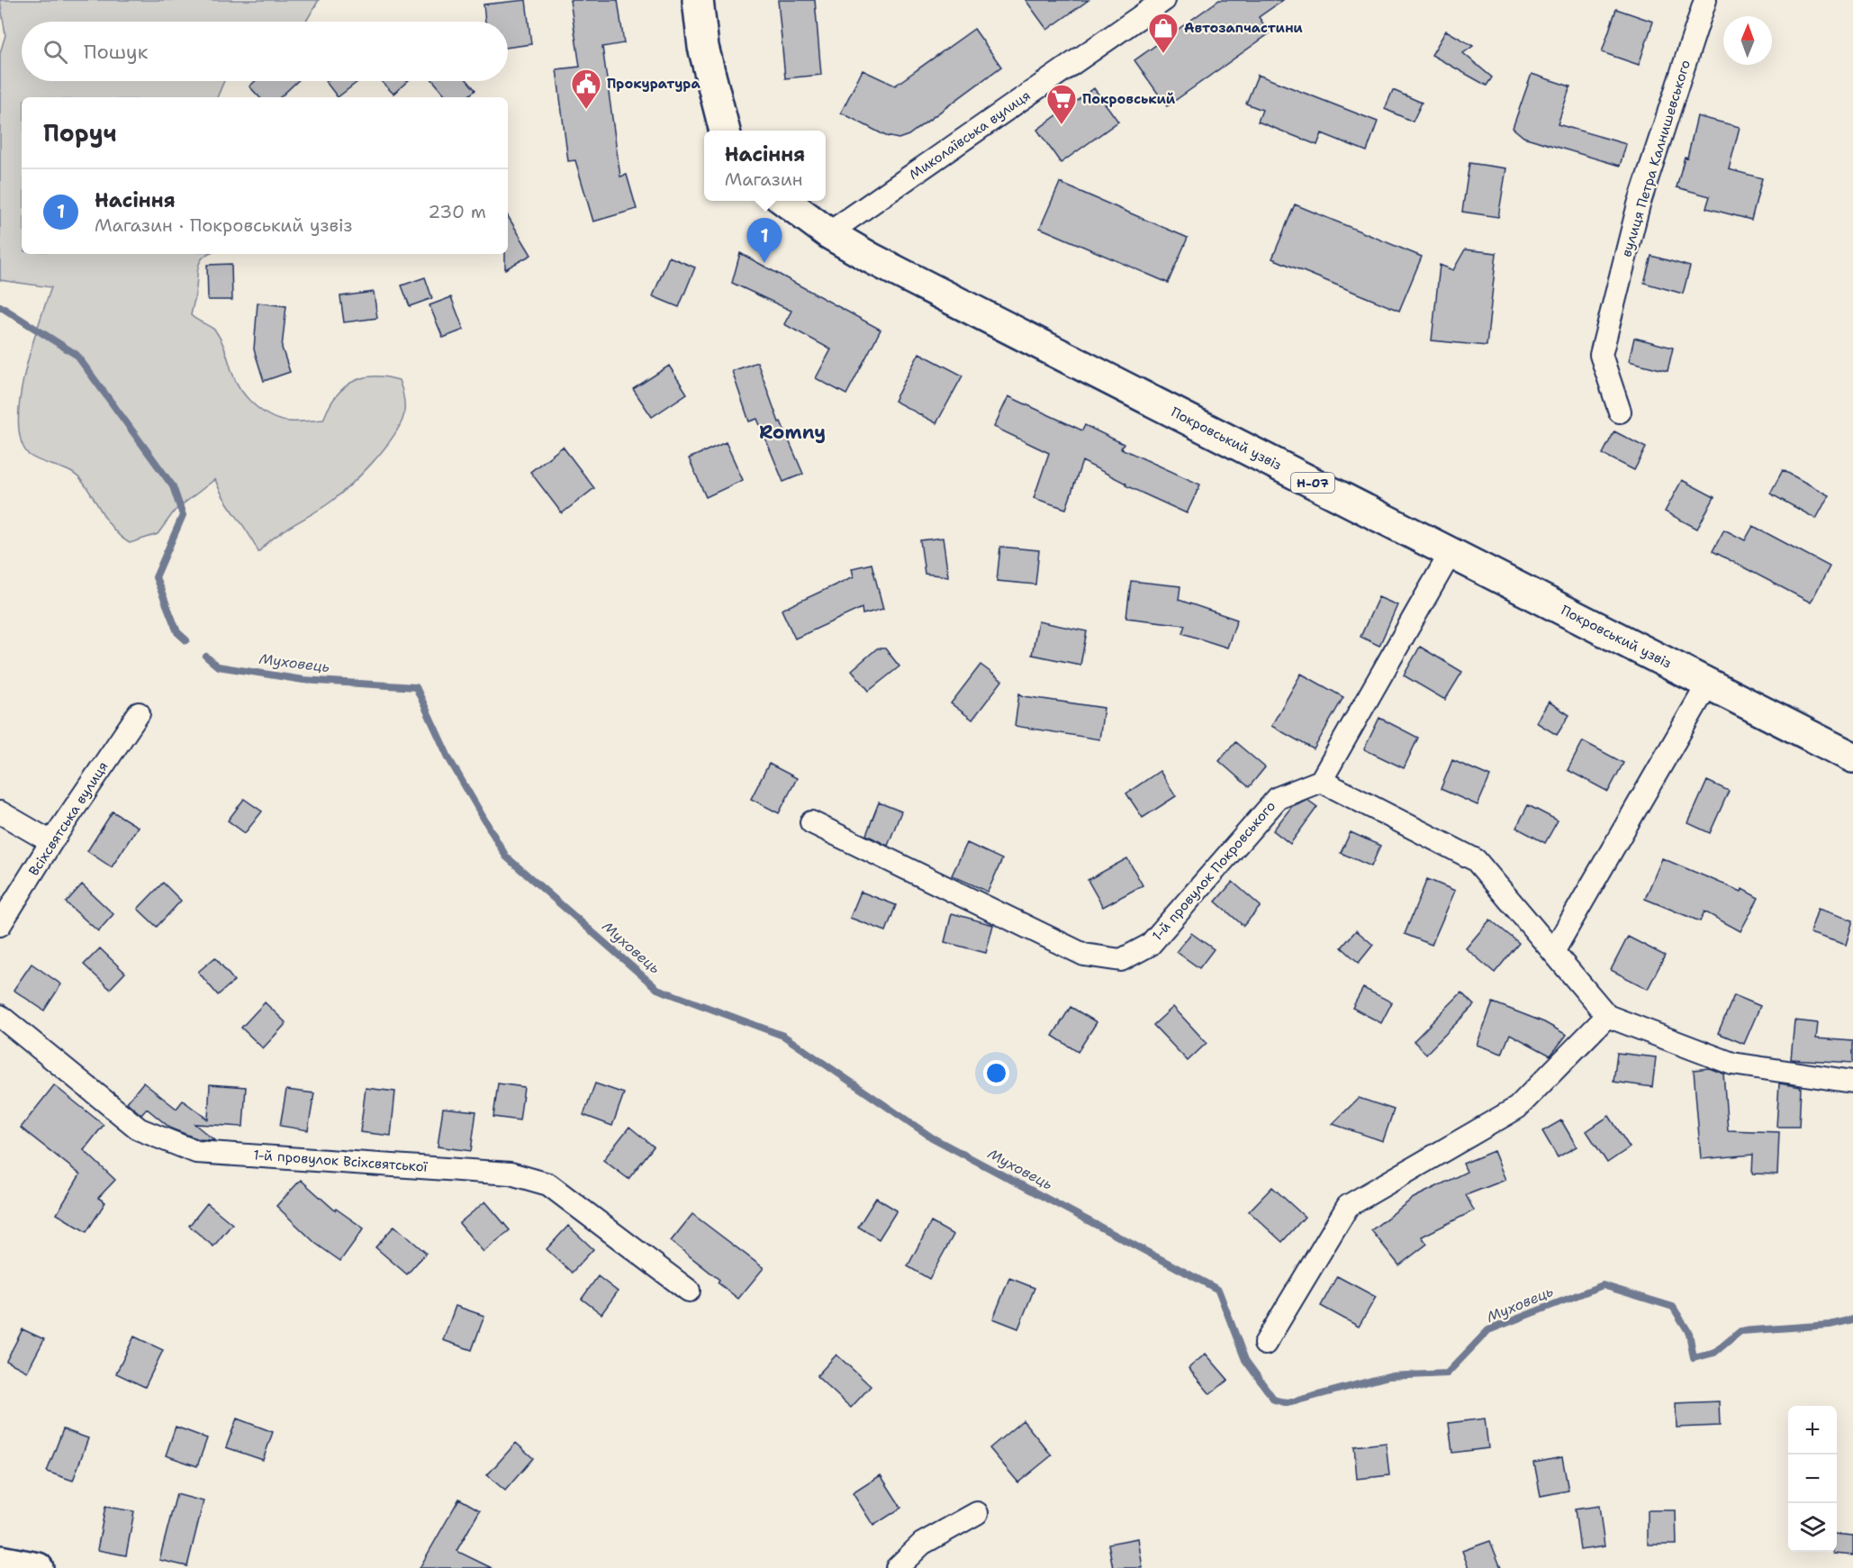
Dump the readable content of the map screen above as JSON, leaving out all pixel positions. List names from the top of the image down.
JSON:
{
  "streets": {
    "main road": ["Покровський узвіз", "Н-07"],
    "street": [
      "Миколаївська вулиця",
      "вулиця Петра Калнишевського",
      "Всіхсвятська вулиця",
      "1-й провулок Покровського",
      "1-й провулок Всіхсвятської"
    ]
  },
  "crossings": [
    ["Миколаївська вулиця", "Покровський узвіз"]
  ],
  "districts": ["Romny"],
  "water": ["Муховець"],
  "places": {
    "shop": ["Автозапчастини"],
    "public building": ["Прокуратура"],
    "supermarket": ["Покровський"]
  },
  "north": "top",
  "page": {
    "search": "Пошук",
    "heading": "Поруч",
    "popup": ["Насіння", "Магазин"],
    "list": [
      {
        "mark": "1",
        "name": "Насіння",
        "note": "Магазин · Покровський узвіз",
        "value": "230 m"
      }
    ],
    "pins": "1",
    "map_buttons": ["+", "−"]
  }
}
